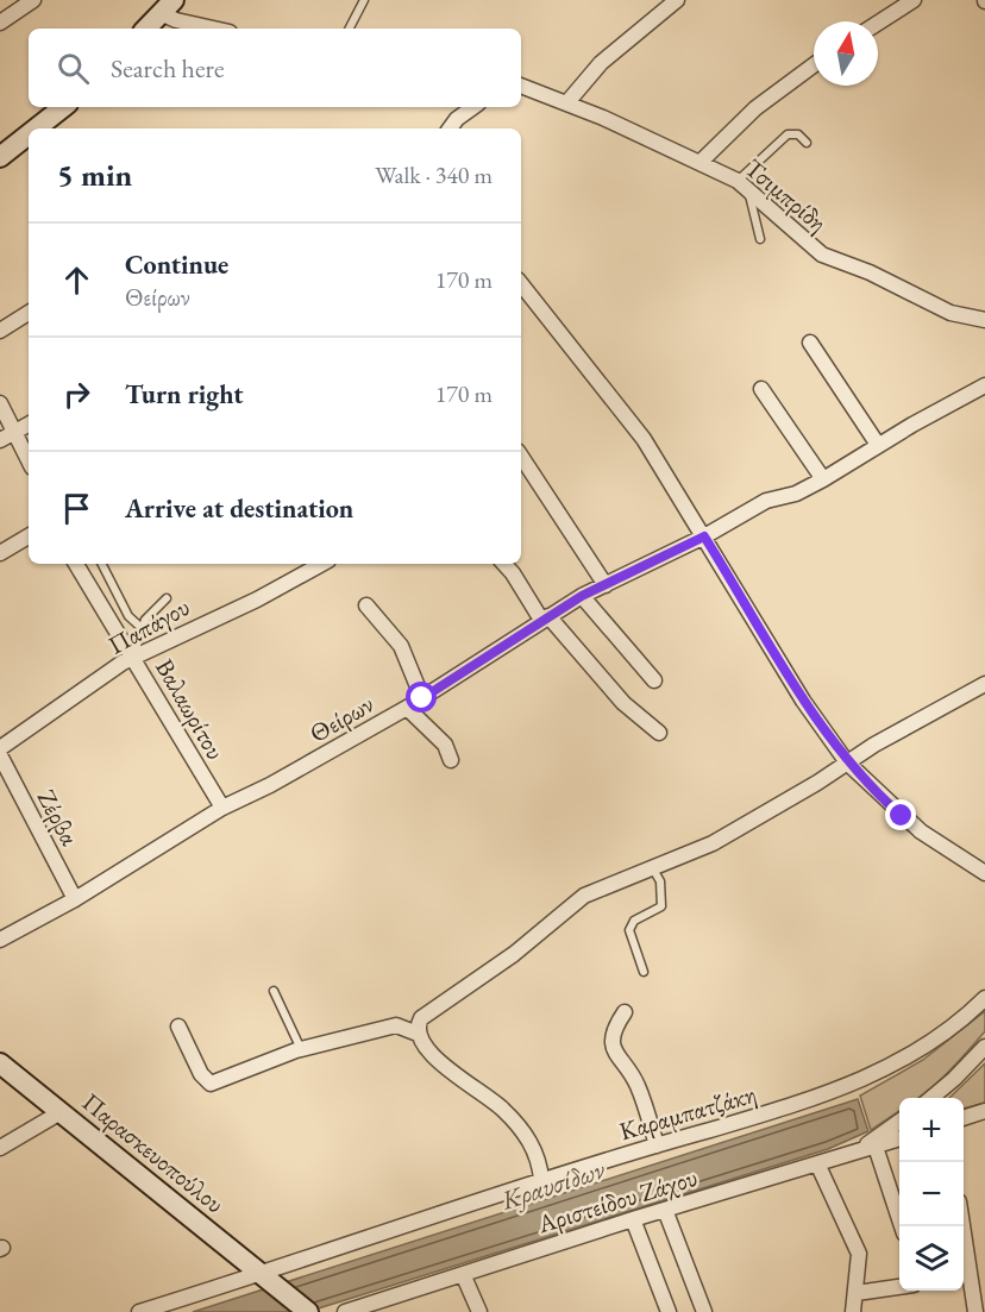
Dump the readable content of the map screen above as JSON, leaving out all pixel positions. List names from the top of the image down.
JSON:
{
  "streets": {
    "street": [
      "Τσιμπρίδη",
      "Παπάγου",
      "Βαλαωρίτου",
      "Θείρων",
      "Ζέρβα",
      "Καραμπατζάκη",
      "Παρασκευοπούλου",
      "Αριστείδου Ζάχου"
    ]
  },
  "crossings": [
    ["Παπάγου", "Βαλαωρίτου"],
    ["Βαλαωρίτου", "Θείρων"],
    ["Θείρων", "Ζέρβα"],
    ["Καραμπατζάκη", "Παρασκευοπούλου"]
  ],
  "water": ["Κραυσίδων"],
  "north": "top",
  "page": {
    "search": "Search here",
    "heading": ["5 min", "Walk · 340 m"],
    "list": [
      ["Continue", "Θείρων", "170 m"],
      ["Turn right", "170 m"],
      "Arrive at destination"
    ],
    "map_buttons": ["+", "−"]
  }
}
